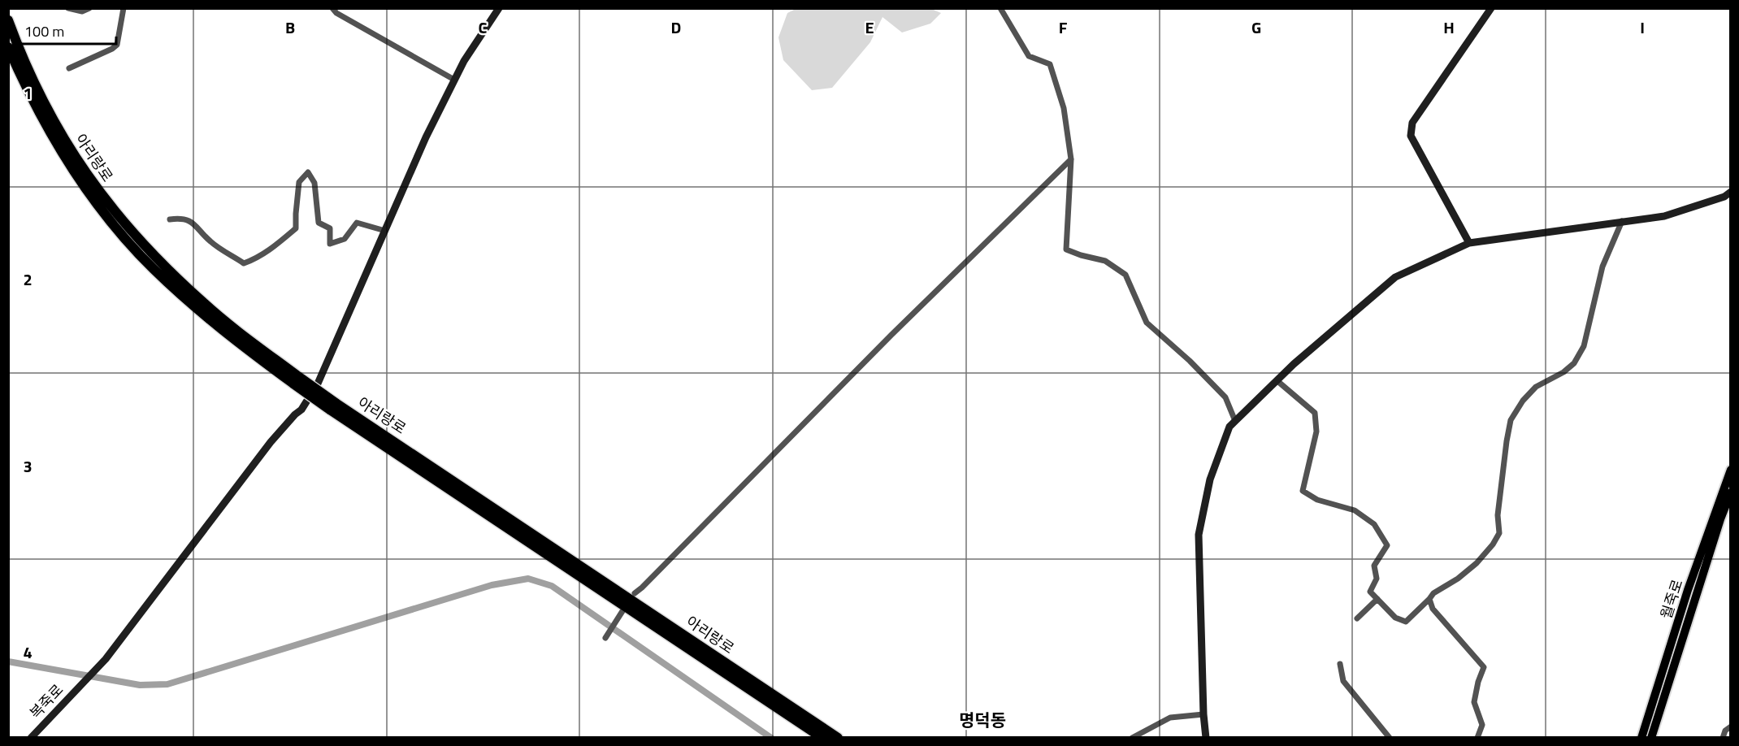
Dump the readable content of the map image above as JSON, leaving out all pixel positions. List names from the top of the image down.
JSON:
{
  "streets": {
    "highway": ["아리랑로"],
    "main road": ["월죽로"],
    "street": ["복죽로"]
  },
  "districts": ["명덕동"],
  "scale_bar": "100 m",
  "grid": {
    "columns": [
      "B",
      "C",
      "D",
      "E",
      "F",
      "G",
      "H",
      "I"
    ],
    "rows": [
      "1",
      "2",
      "3",
      "4"
    ]
  }
}
